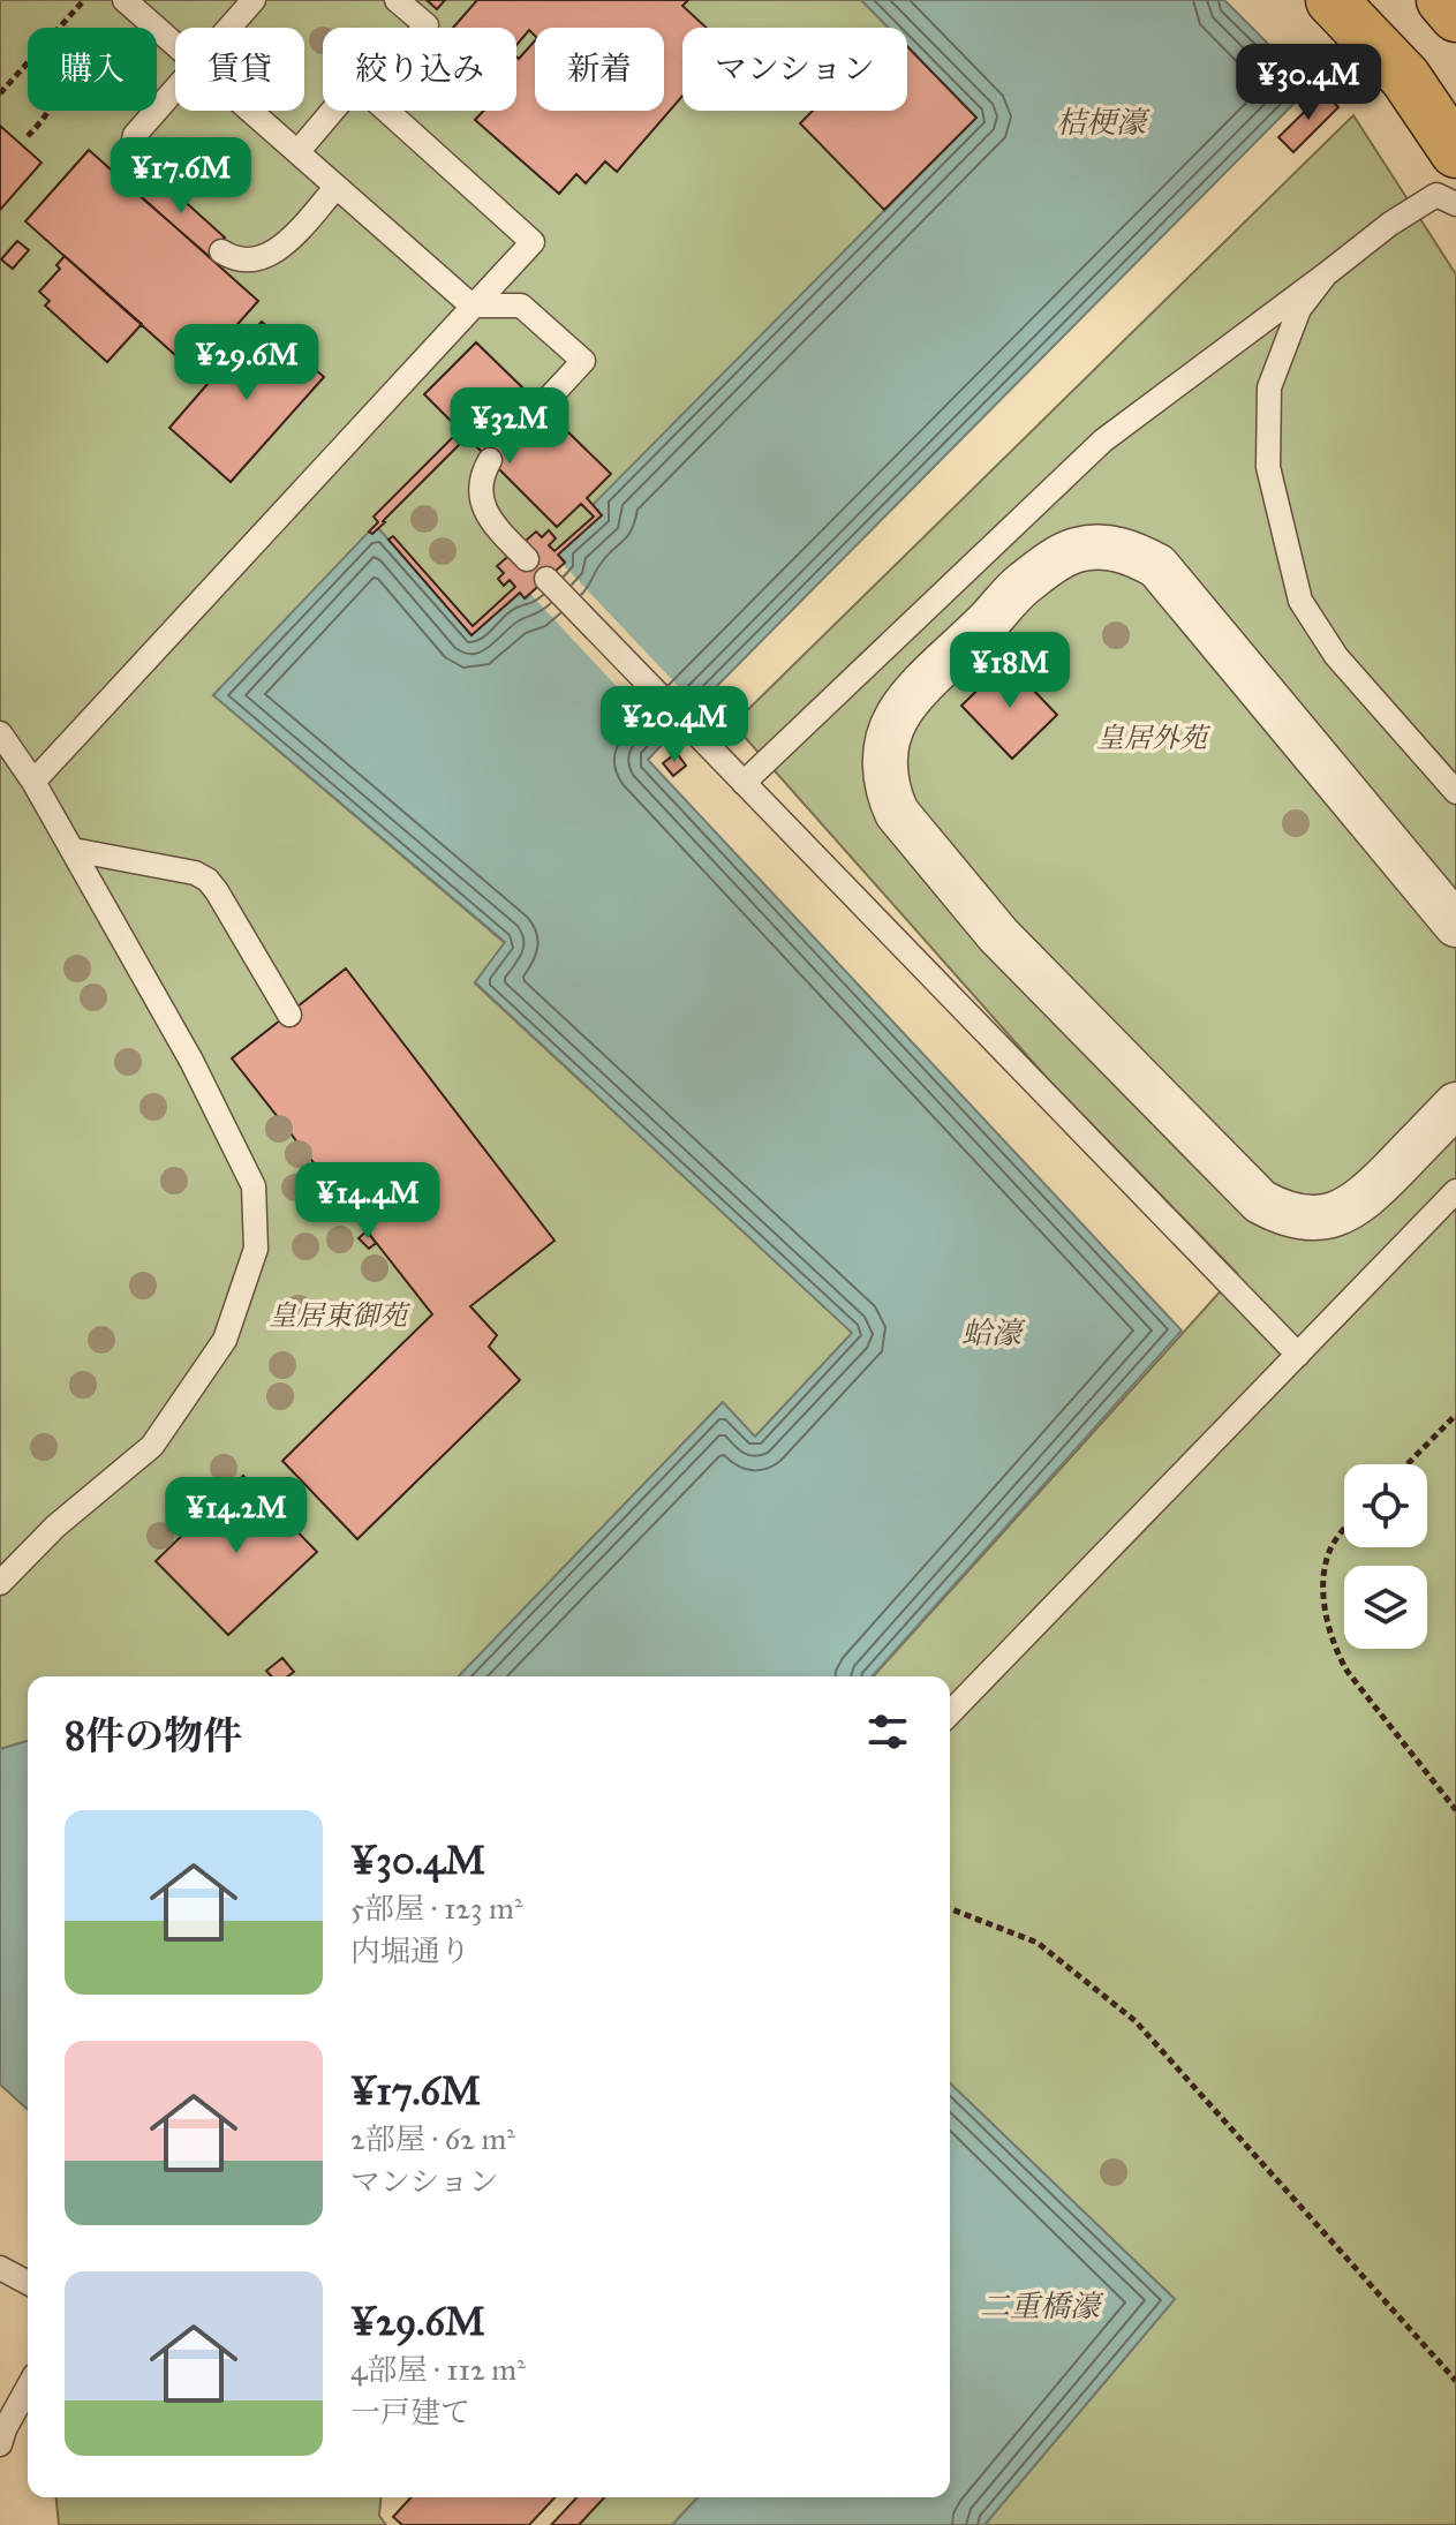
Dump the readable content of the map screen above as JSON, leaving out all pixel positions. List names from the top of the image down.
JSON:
{
  "water": ["桔梗濠", "蛤濠", "二重橋濠"],
  "parks": ["皇居外苑", "皇居東御苑"],
  "page": {
    "chip": [
      "購入",
      "賃貸",
      "絞り込み",
      "新着",
      "マンション"
    ],
    "price": [
      "¥30.4M",
      "¥17.6M",
      "¥29.6M",
      "¥32M",
      "¥18M",
      "¥20.4M",
      "¥14.4M",
      "¥14.2M"
    ],
    "heading": "8件の物件",
    "list": [
      {
        "name": "¥30.4M",
        "note": "5部屋 · 123 m² · 内堀通り"
      },
      {
        "name": "¥17.6M",
        "note": "2部屋 · 62 m² · マンション"
      },
      {
        "name": "¥29.6M",
        "note": "4部屋 · 112 m² · 一戸建て"
      }
    ]
  }
}
